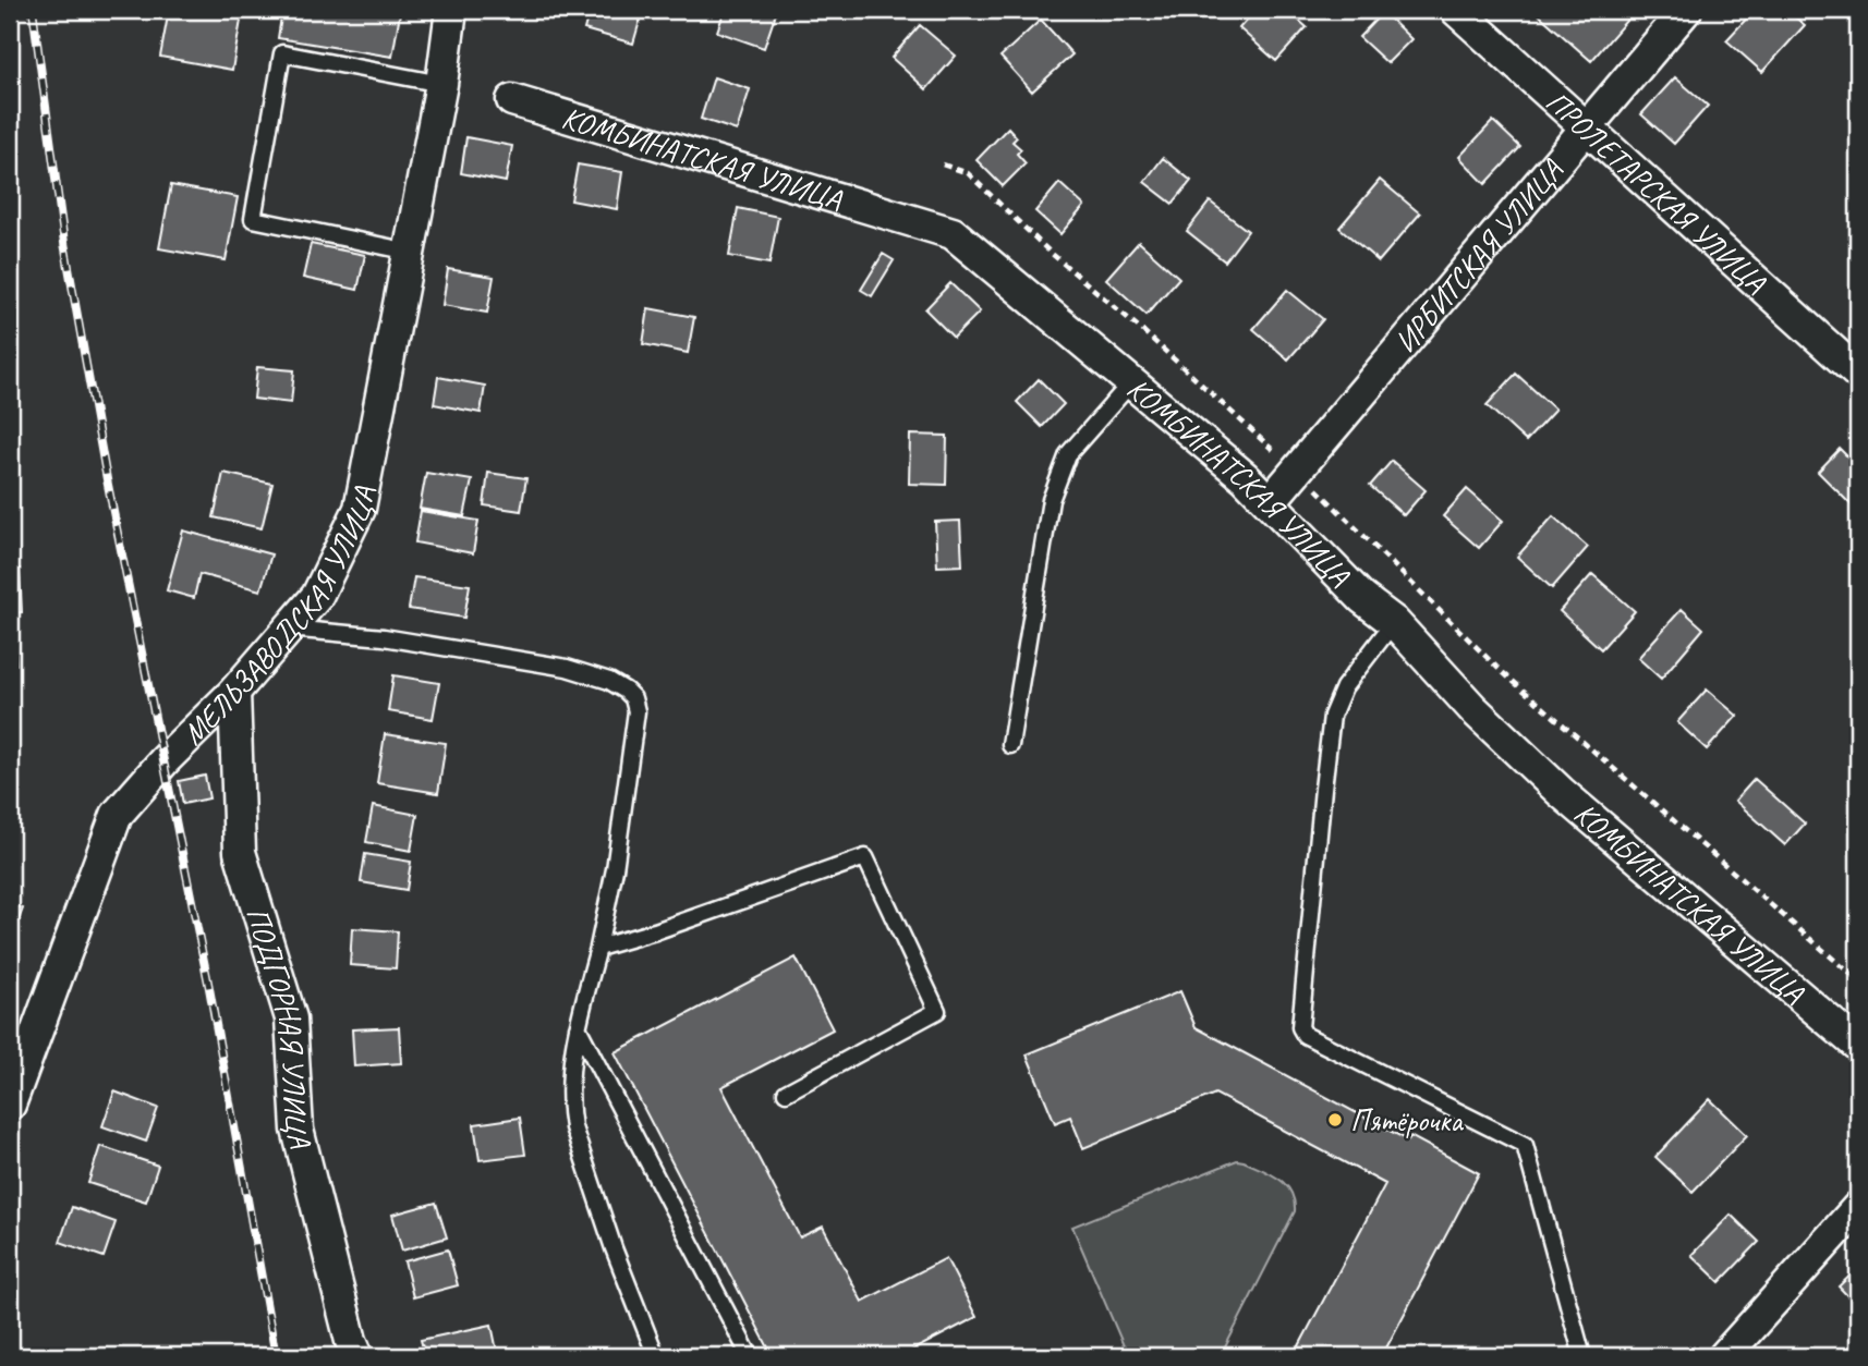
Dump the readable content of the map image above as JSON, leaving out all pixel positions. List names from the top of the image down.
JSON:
{
  "streets": {
    "street": [
      "КОМБИНАТСКАЯ УЛИЦА",
      "ПРОЛЕТАРСКАЯ УЛИЦА",
      "ИРБИТСКАЯ УЛИЦА",
      "МЕЛЬЗАВОДСКАЯ УЛИЦА",
      "ПОДГОРНАЯ УЛИЦА"
    ]
  },
  "crossings": [
    ["КОМБИНАТСКАЯ УЛИЦА", "ИРБИТСКАЯ УЛИЦА"],
    ["ПРОЛЕТАРСКАЯ УЛИЦА", "ИРБИТСКАЯ УЛИЦА"],
    ["МЕЛЬЗАВОДСКАЯ УЛИЦА", "ПОДГОРНАЯ УЛИЦА"]
  ],
  "places": ["Пятёрочка"]
}
